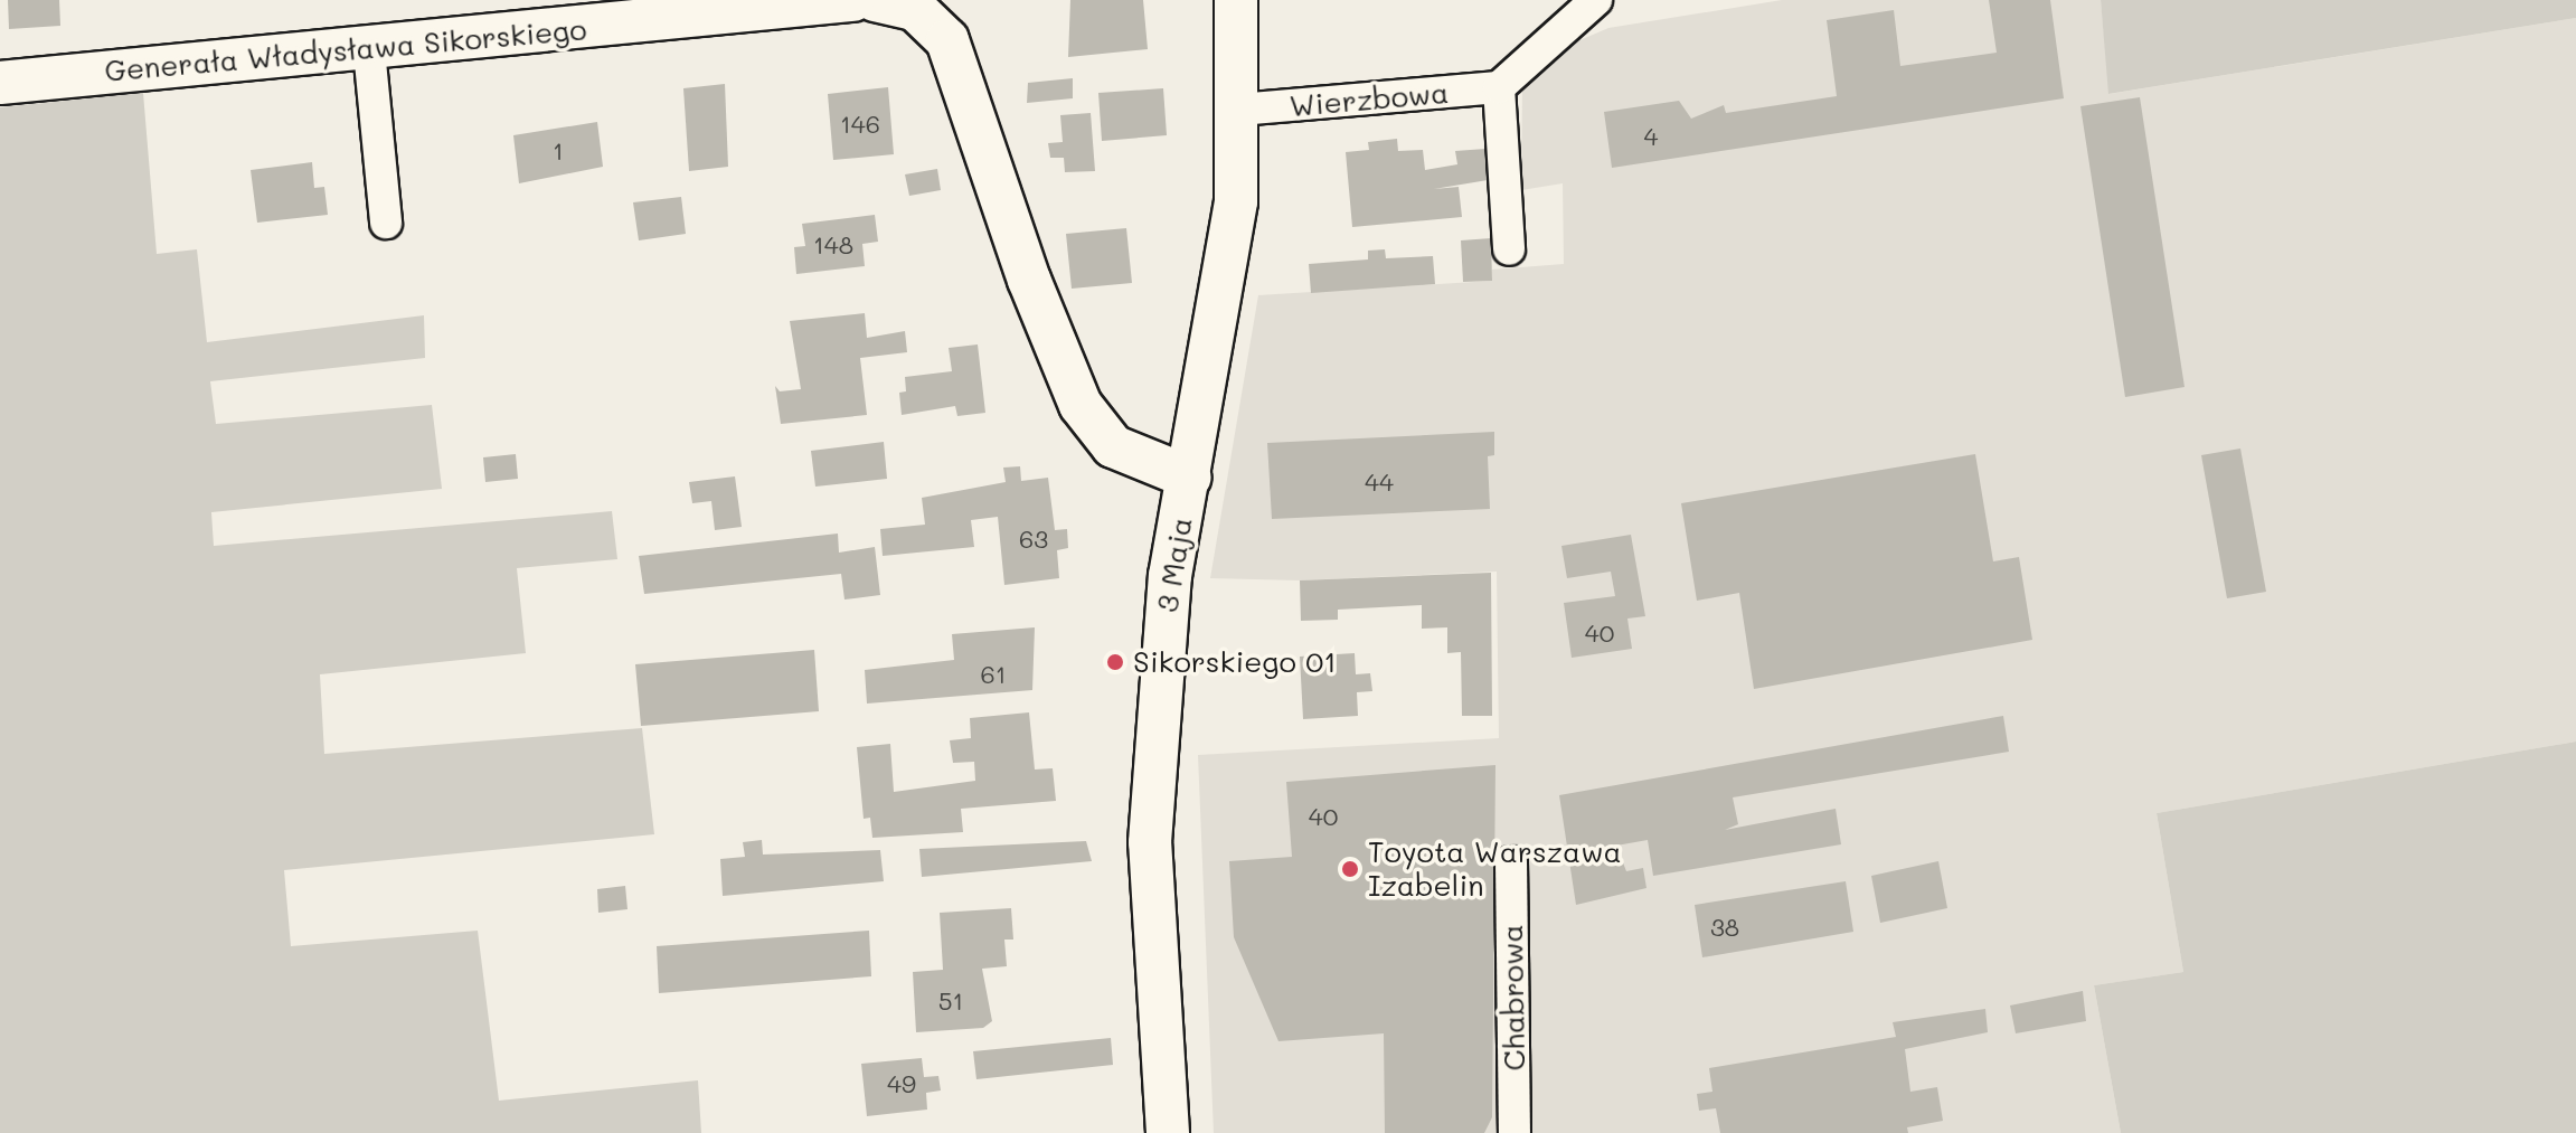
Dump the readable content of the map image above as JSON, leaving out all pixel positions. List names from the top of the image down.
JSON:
{
  "streets": {
    "main road": ["Generała Władysława Sikorskiego", "3 Maja"],
    "street": ["Wierzbowa", "Chabrowa"]
  },
  "crossings": [
    ["Wierzbowa", "3 Maja"]
  ],
  "places": ["Sikorskiego 01", "Toyota Warszawa Izabelin"],
  "house_numbers": [
    "146",
    "4",
    "1",
    "148",
    "44",
    "63",
    "40",
    "61",
    "40",
    "38",
    "51",
    "49"
  ]
}
